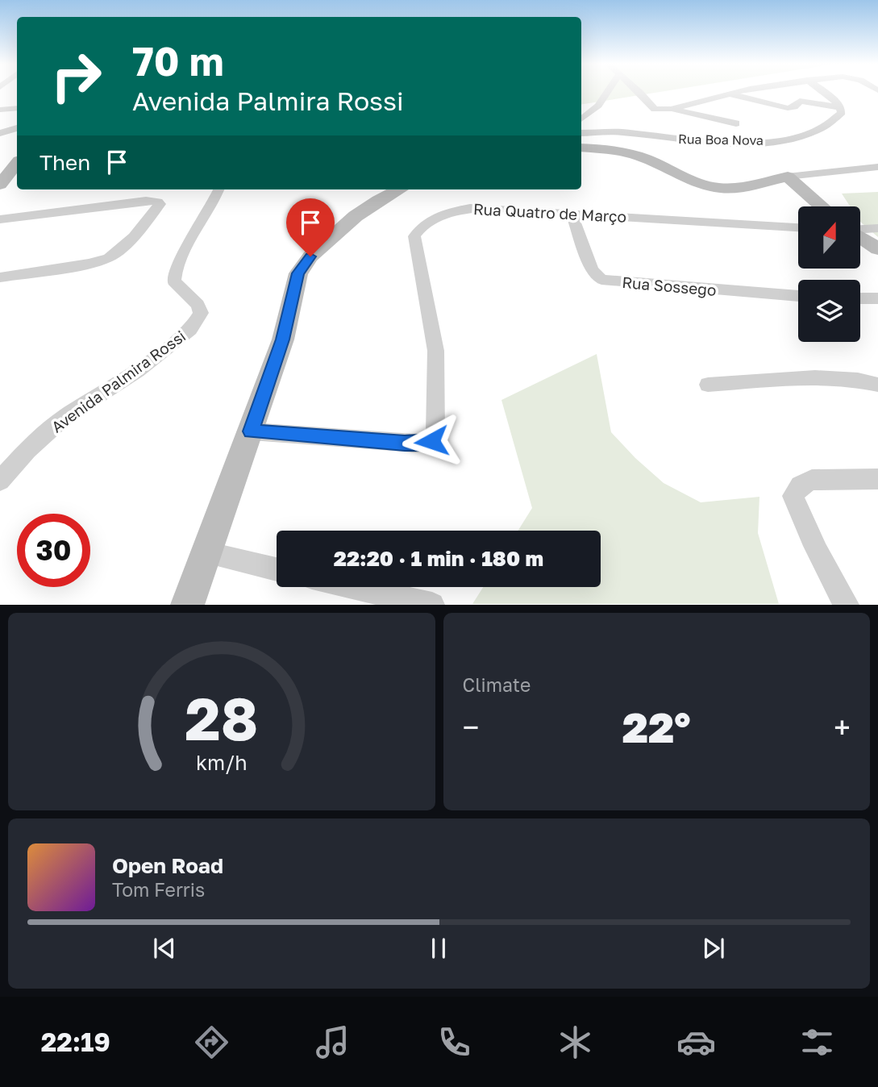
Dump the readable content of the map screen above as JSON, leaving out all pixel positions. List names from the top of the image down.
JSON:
{
  "streets": {
    "street": [
      "Rua Boa Nova",
      "Rua Quatro de Março",
      "Rua Sossego",
      "Avenida Palmira Rossi"
    ]
  },
  "crossings": [
    ["Rua Quatro de Março", "Rua Sossego"]
  ],
  "north": "top",
  "page": {
    "turn": ["70 m", "Avenida Palmira Rossi"],
    "then": "Then",
    "limit": "30",
    "trip": "22:20 · 1 min · 180 m",
    "tile": "Climate",
    "heat": ["−", "22°", "+"],
    "song": ["Open Road", "Tom Ferris"],
    "tabs": "22:19",
    "gauge": ["28", "km/h"]
  }
}
